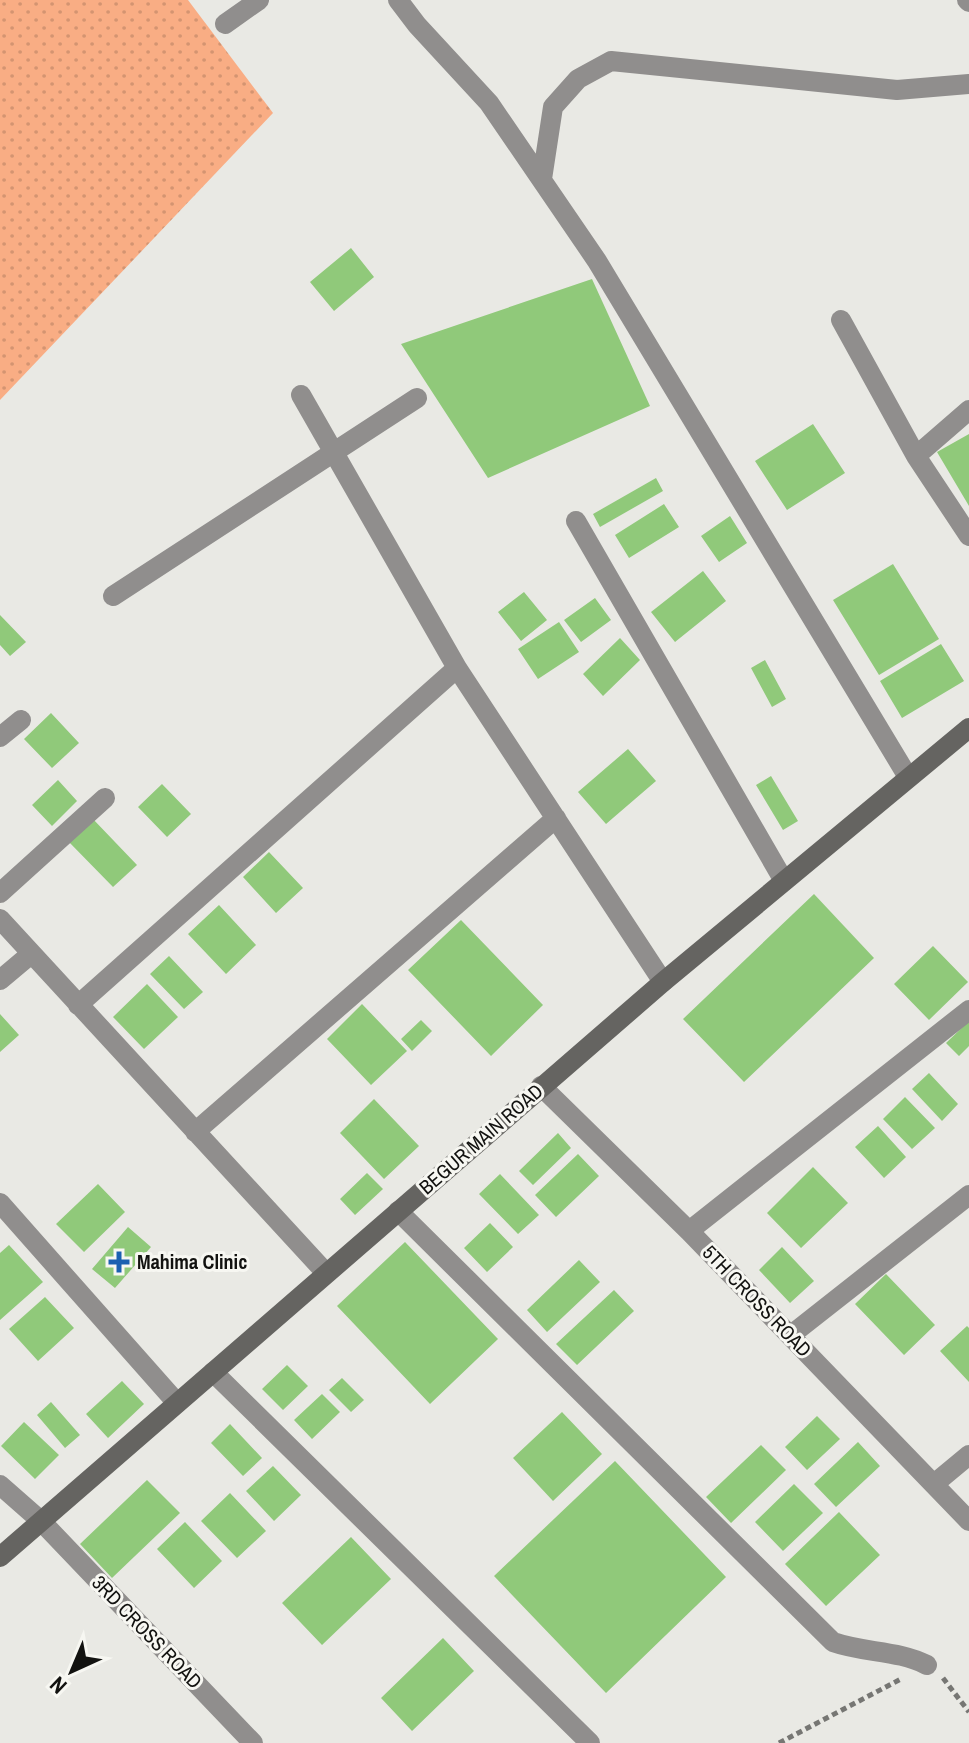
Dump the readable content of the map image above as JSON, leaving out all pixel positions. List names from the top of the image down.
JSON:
{
  "streets": {
    "street": ["BEGUR MAIN ROAD", "5TH CROSS ROAD", "3RD CROSS ROAD"]
  },
  "crossings": [
    ["BEGUR MAIN ROAD", "5TH CROSS ROAD"],
    ["BEGUR MAIN ROAD", "3RD CROSS ROAD"]
  ],
  "places": {
    "health": ["Mahima Clinic"]
  },
  "north": "bottom left"
}
